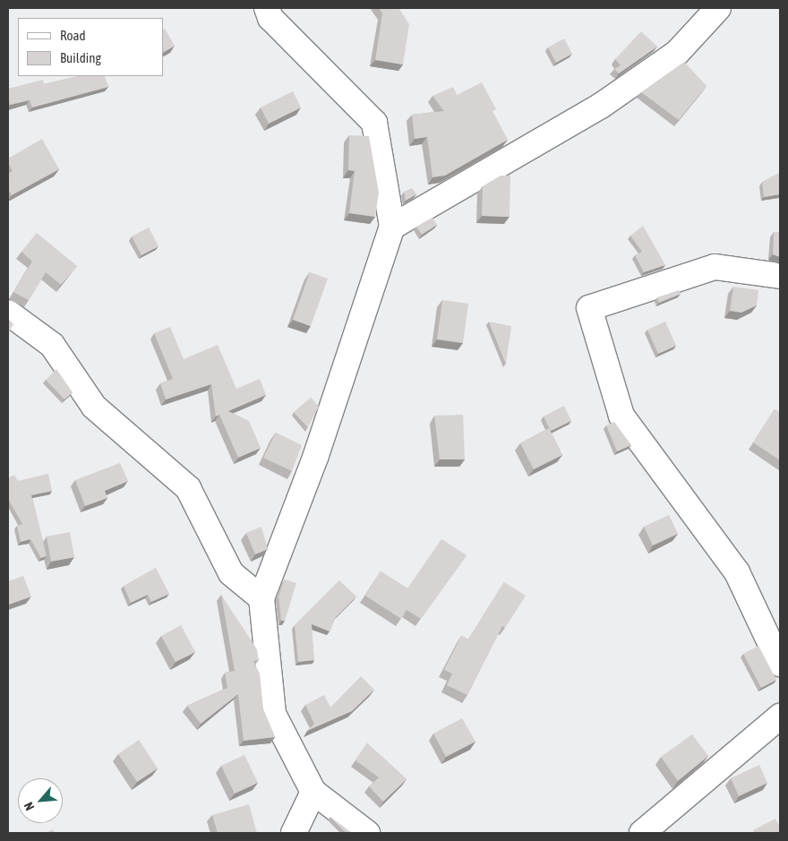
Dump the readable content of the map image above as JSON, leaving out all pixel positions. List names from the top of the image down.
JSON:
{
  "legend": ["Road", "Building"],
  "north": "bottom left"
}
